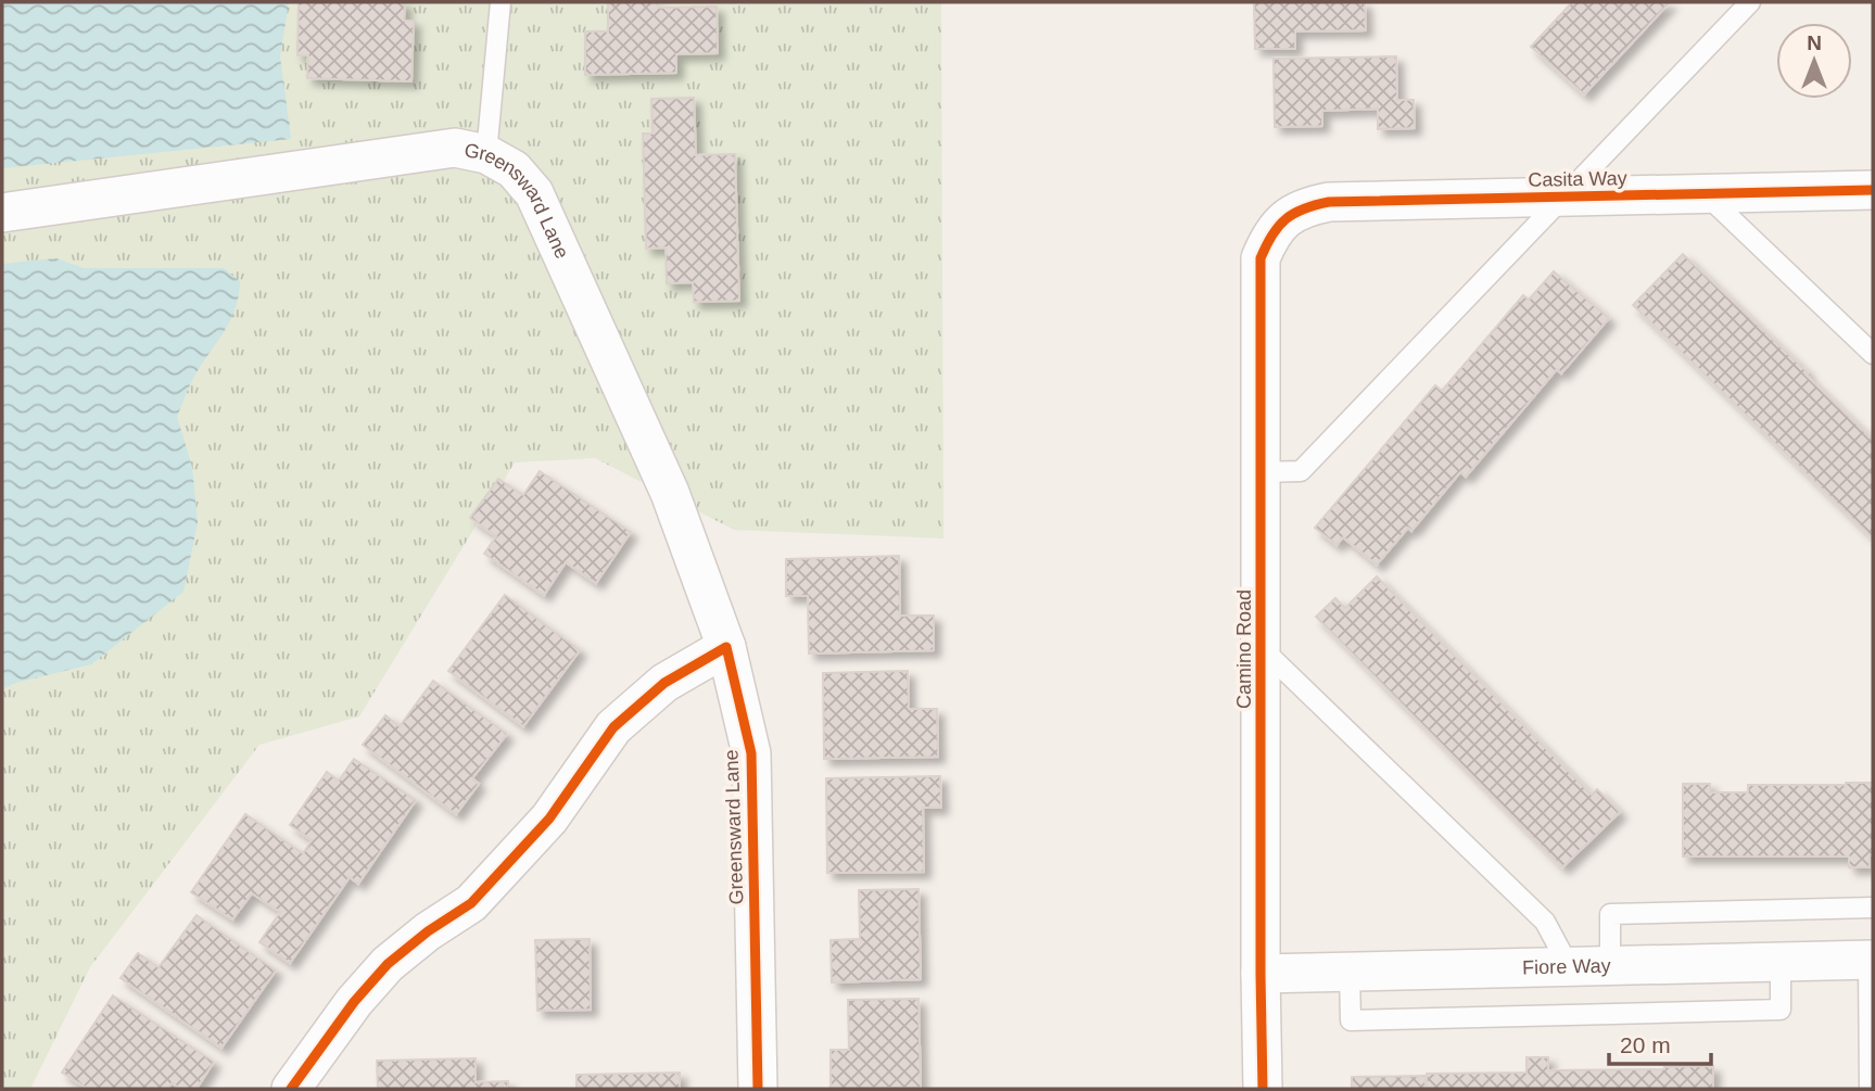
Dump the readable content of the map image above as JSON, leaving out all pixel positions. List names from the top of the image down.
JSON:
{
  "streets": {
    "street": [
      "Casita Way",
      "Greensward Lane",
      "Camino Road",
      "Fiore Way"
    ]
  },
  "crossings": [
    ["Casita Way", "Camino Road"],
    ["Camino Road", "Fiore Way"]
  ],
  "scale_bar": "20 m",
  "north": "top"
}
